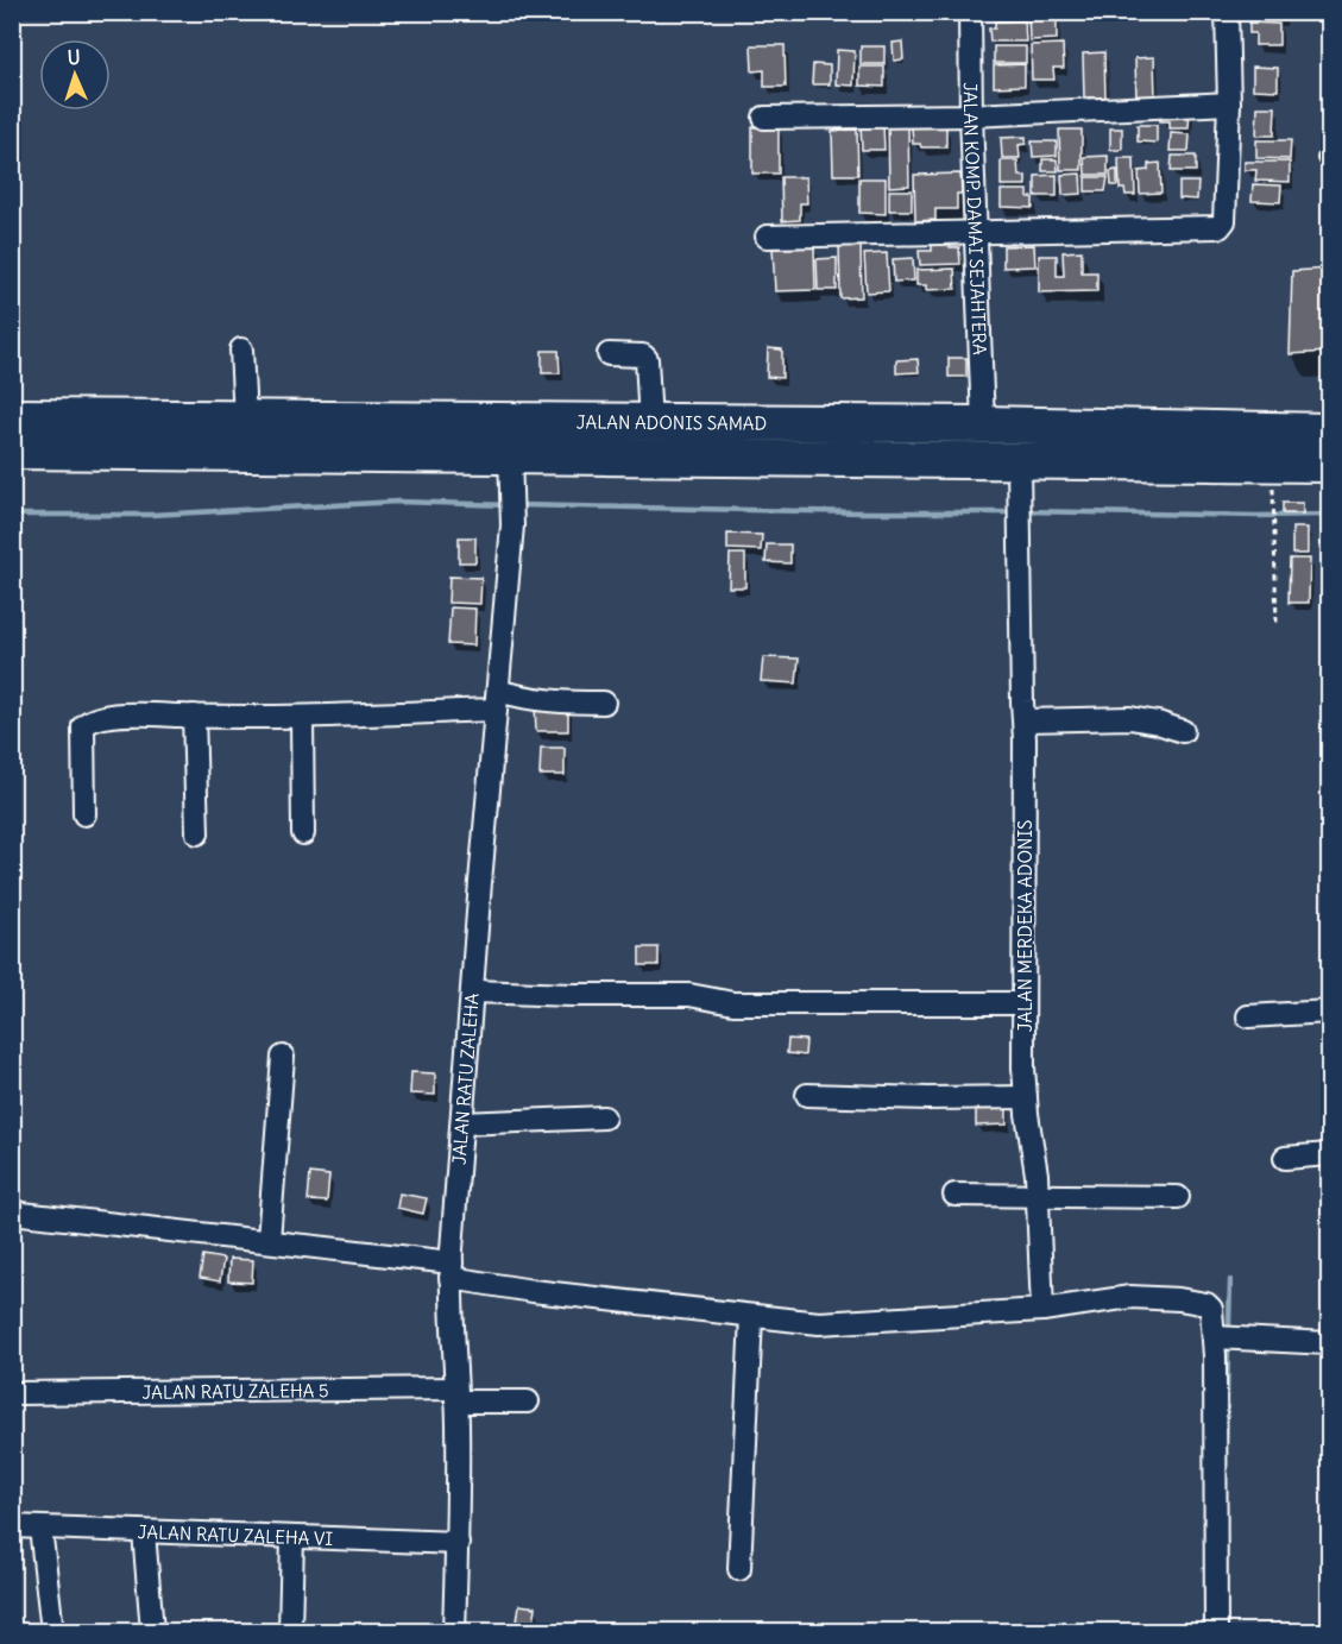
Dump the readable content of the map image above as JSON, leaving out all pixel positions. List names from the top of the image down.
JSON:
{
  "streets": {
    "highway": ["JALAN ADONIS SAMAD"],
    "street": [
      "JALAN KOMP. DAMAI SEJAHTERA",
      "JALAN MERDEKA ADONIS",
      "JALAN RATU ZALEHA",
      "JALAN RATU ZALEHA 5",
      "JALAN RATU ZALEHA VI"
    ]
  },
  "crossings": [
    ["JALAN KOMP. DAMAI SEJAHTERA", "JALAN ADONIS SAMAD"],
    ["JALAN RATU ZALEHA", "JALAN RATU ZALEHA 5"],
    ["JALAN RATU ZALEHA", "JALAN RATU ZALEHA VI"]
  ],
  "north": "top"
}
